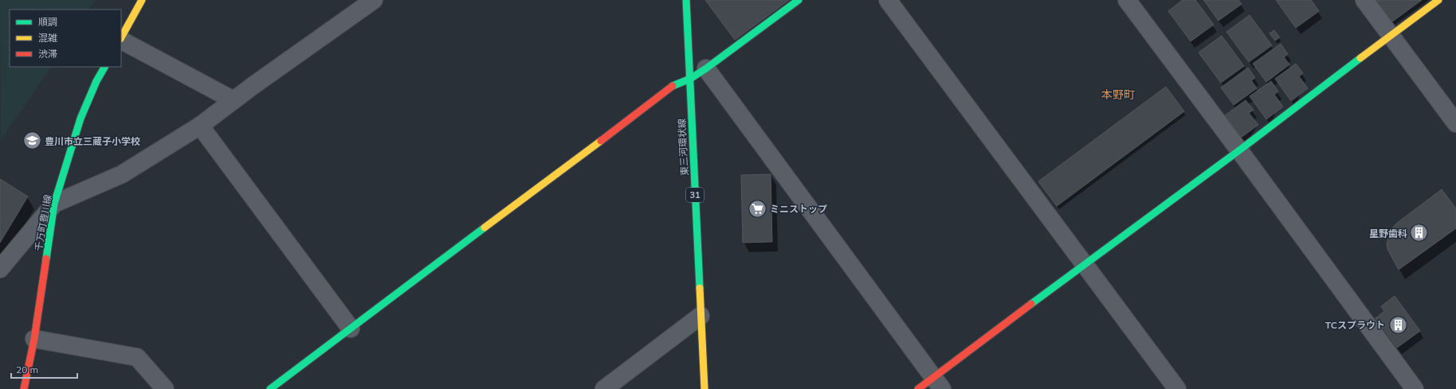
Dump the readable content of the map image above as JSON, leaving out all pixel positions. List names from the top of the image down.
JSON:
{
  "streets": {
    "street": ["東三河環状線", "31", "千万町豊川線"]
  },
  "districts": ["本野町"],
  "places": {
    "school or university": ["豊川市立三蔵子小学校"],
    "supermarket": ["ミニストップ"],
    "building": ["星野歯科", "TCスプラウト"]
  },
  "legend": ["順調", "混雑", "渋滞"],
  "scale_bar": "20 m"
}
